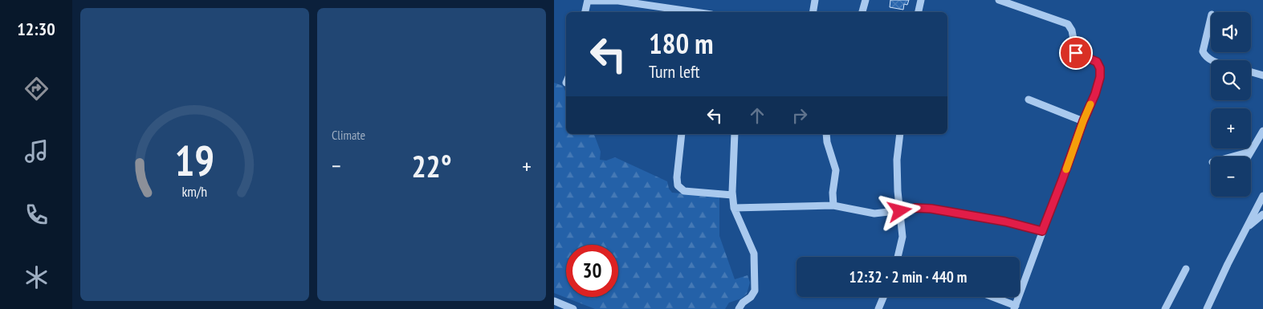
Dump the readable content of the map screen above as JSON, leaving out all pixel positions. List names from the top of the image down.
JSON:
{
  "page": {
    "tabs": "12:30",
    "tile": "Climate",
    "map_buttons": ["+", "−"],
    "turn": ["180 m", "Turn left"],
    "heat": ["−", "22°", "+"],
    "limit": "30",
    "trip": "12:32 · 2 min · 440 m",
    "gauge": ["19", "km/h"]
  }
}
